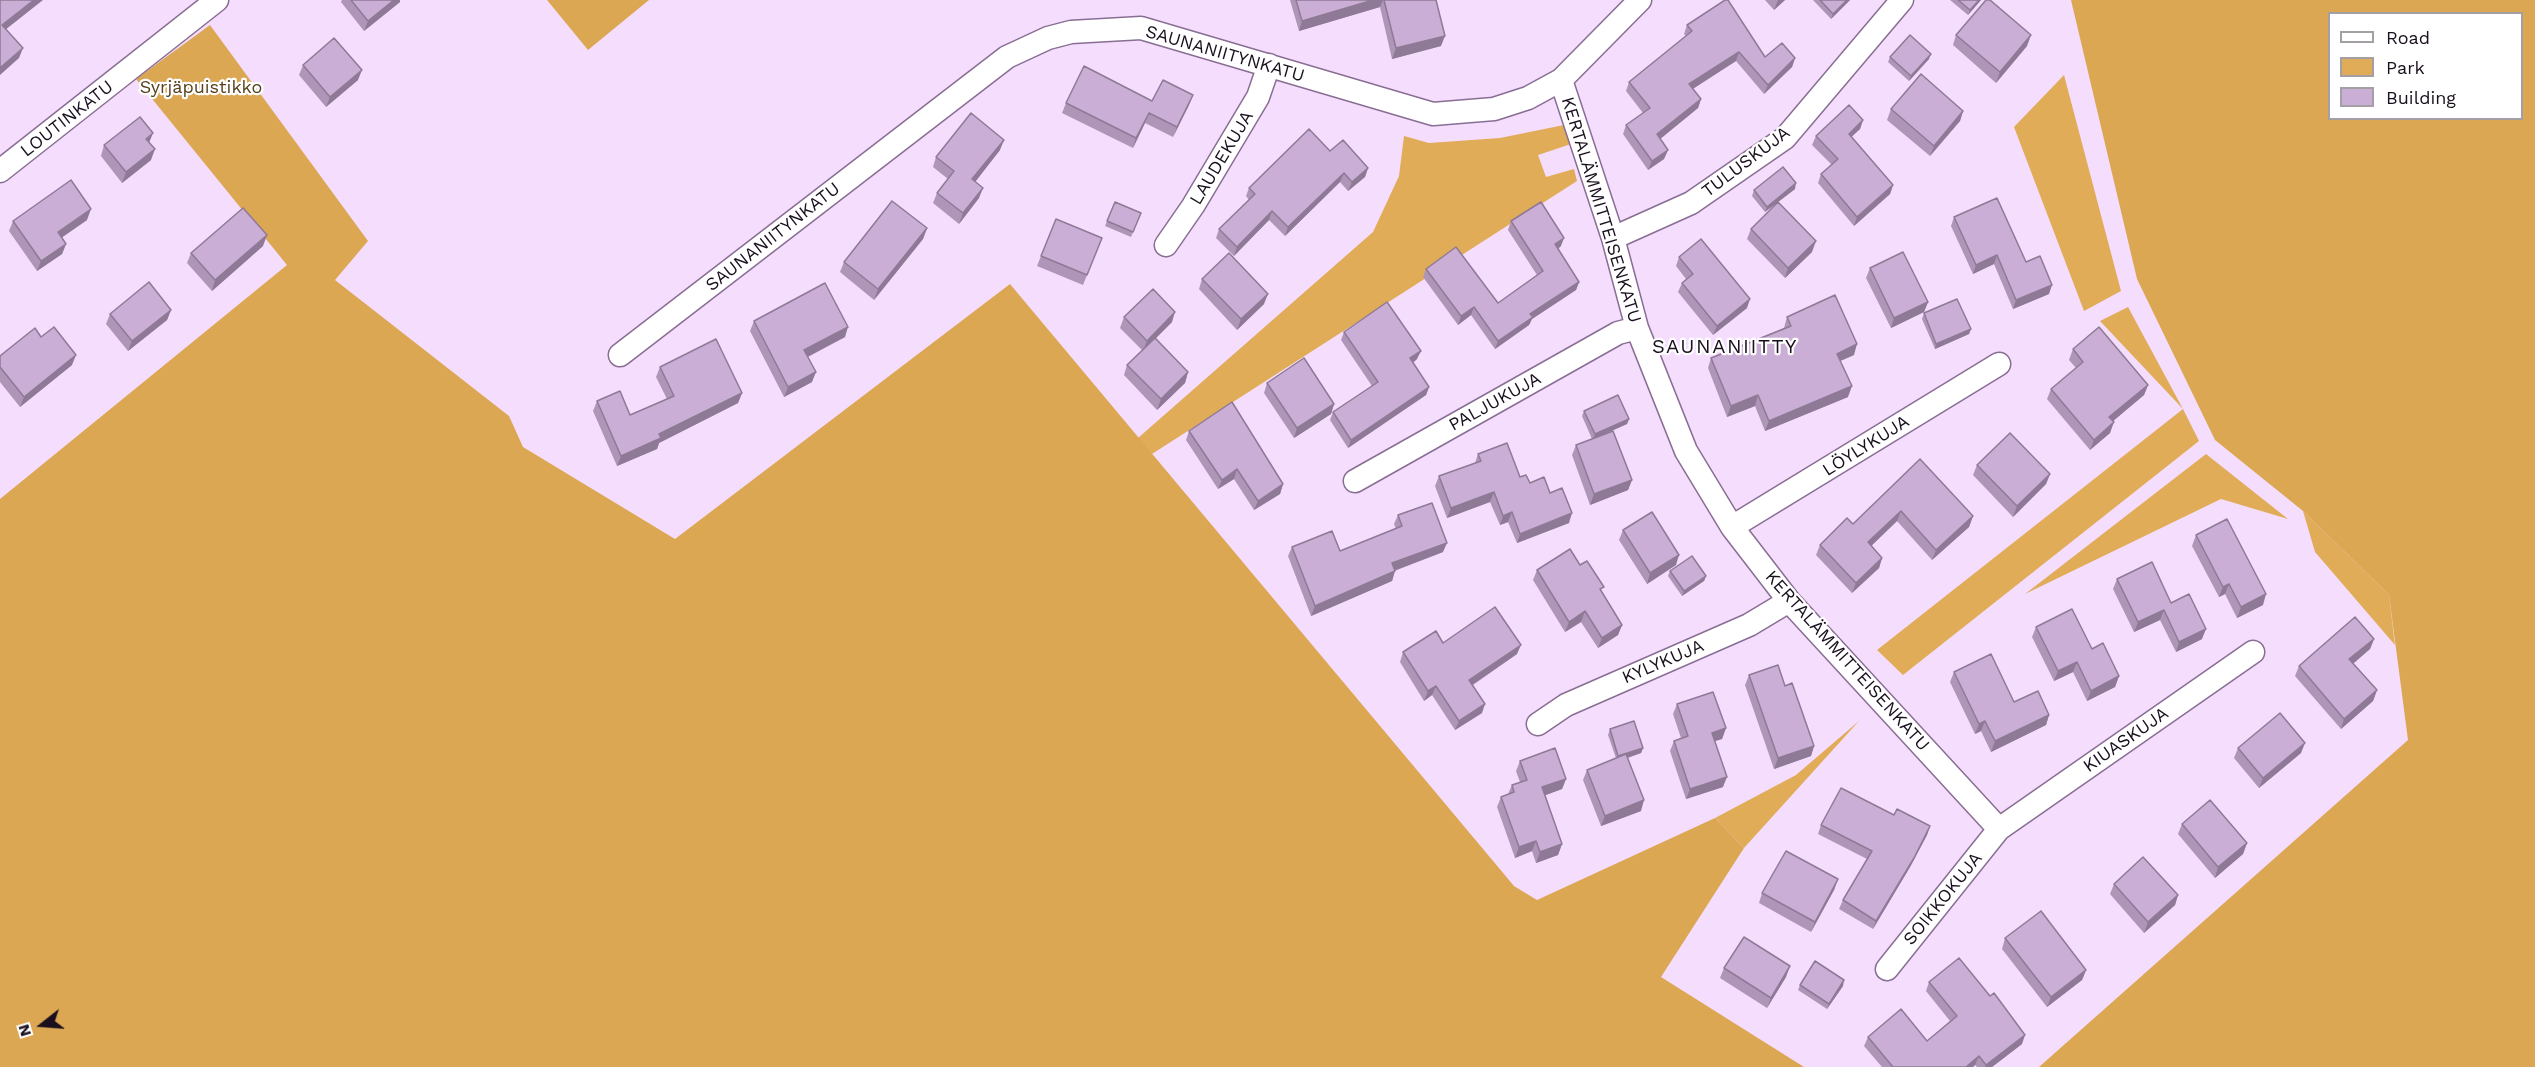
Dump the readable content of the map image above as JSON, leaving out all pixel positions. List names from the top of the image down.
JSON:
{
  "streets": {
    "street": [
      "SAUNANIITYNKATU",
      "LOUTINKATU",
      "LAUDEKUJA",
      "TULUSKUJA",
      "KERTALÄMMITTEISENKATU",
      "PALJUKUJA",
      "LÖYLYKUJA",
      "KYLYKUJA",
      "KIUASKUJA",
      "SOIKKOKUJA"
    ]
  },
  "crossings": [
    ["SAUNANIITYNKATU", "LAUDEKUJA"],
    ["SAUNANIITYNKATU", "KERTALÄMMITTEISENKATU"],
    ["TULUSKUJA", "KERTALÄMMITTEISENKATU"],
    ["KERTALÄMMITTEISENKATU", "PALJUKUJA"],
    ["KERTALÄMMITTEISENKATU", "LÖYLYKUJA"],
    ["KERTALÄMMITTEISENKATU", "KYLYKUJA"],
    ["KERTALÄMMITTEISENKATU", "KIUASKUJA"],
    ["KERTALÄMMITTEISENKATU", "SOIKKOKUJA"],
    ["KIUASKUJA", "SOIKKOKUJA"]
  ],
  "districts": ["SAUNANIITTY"],
  "parks": ["Syrjäpuistikko"],
  "legend": ["Road", "Park", "Building"],
  "north": "left"
}
